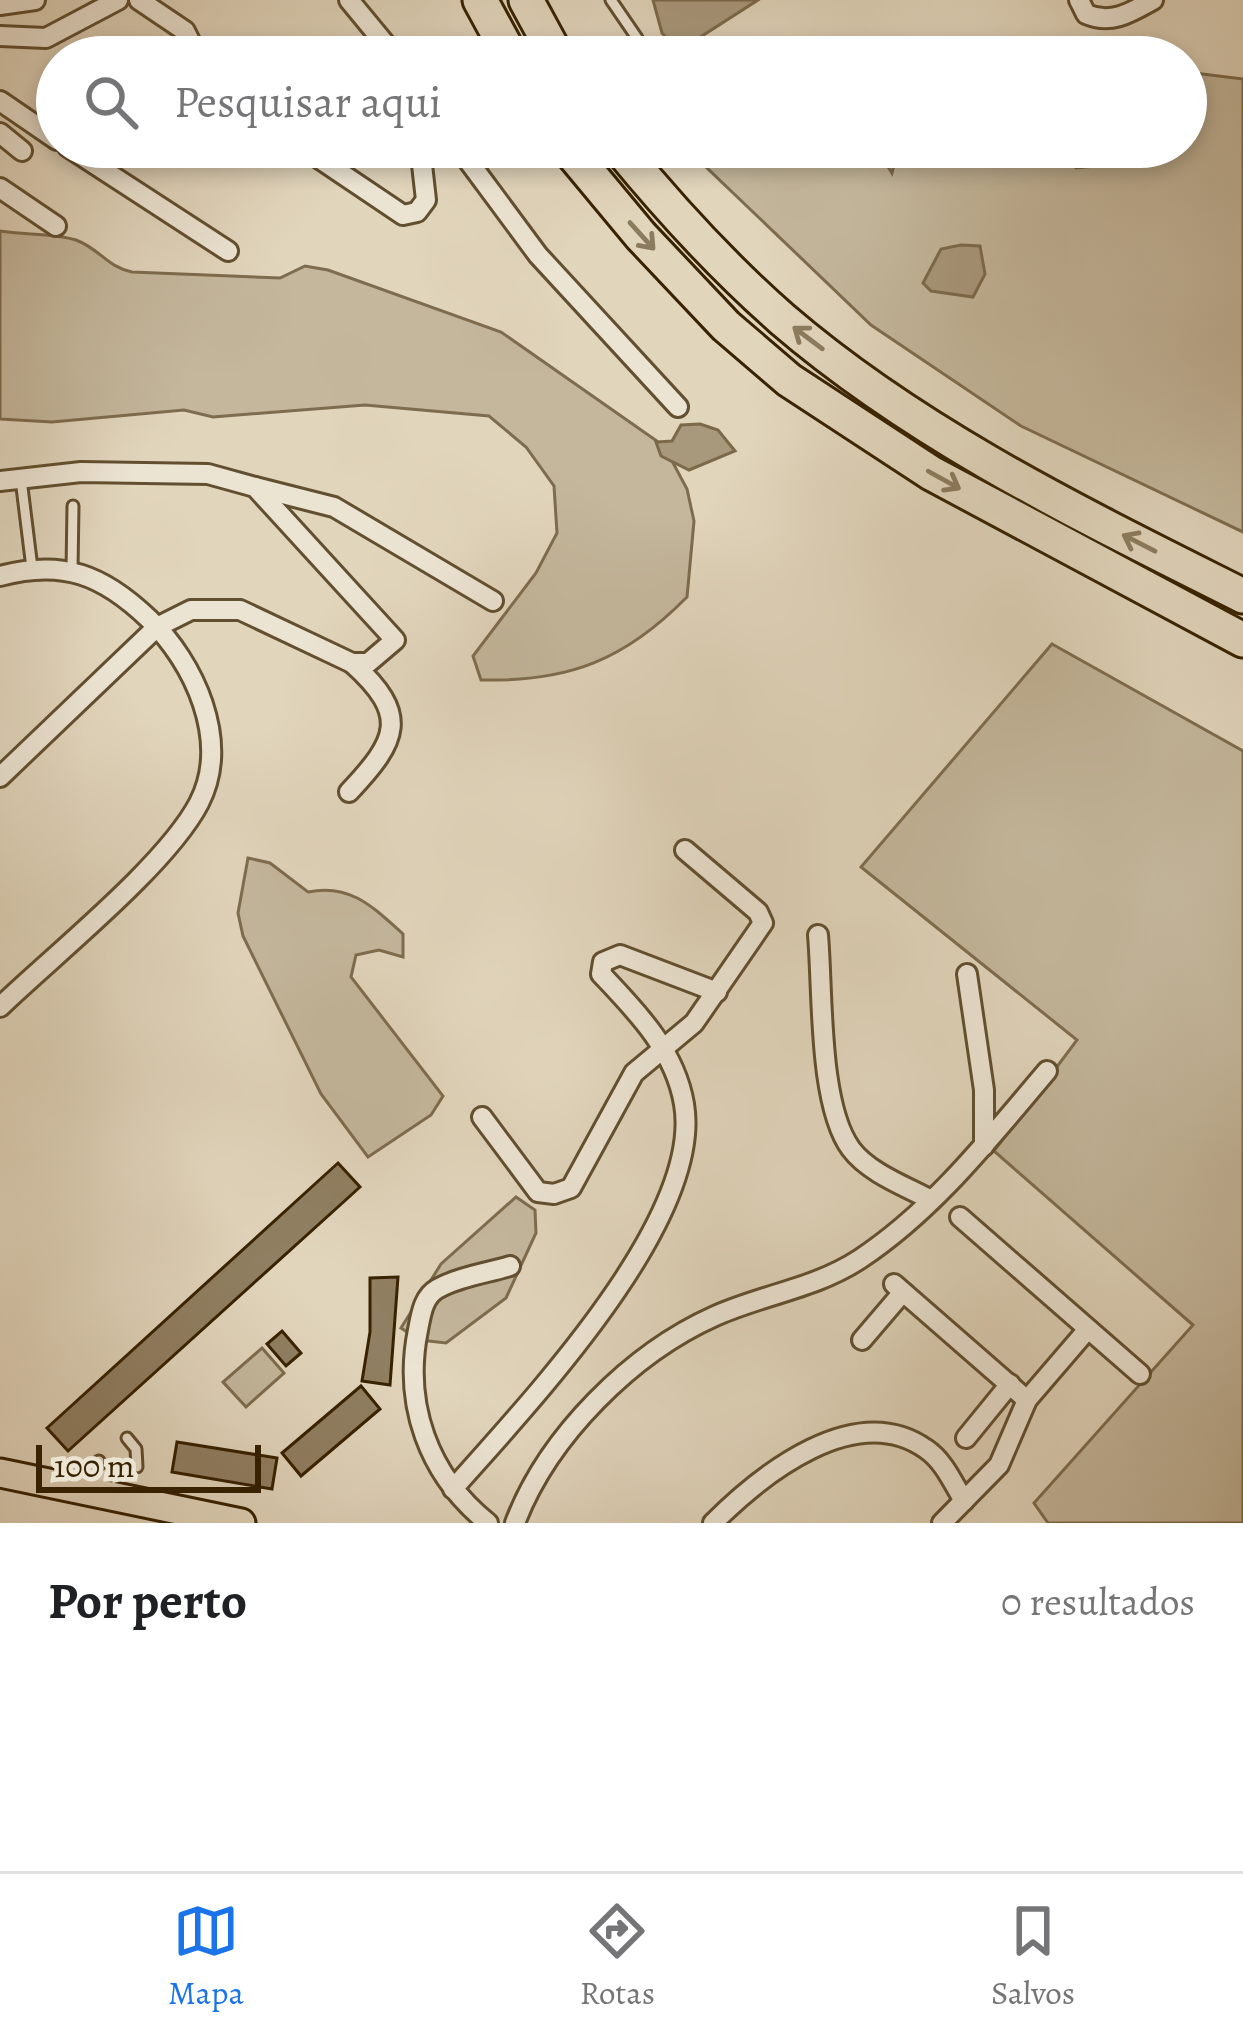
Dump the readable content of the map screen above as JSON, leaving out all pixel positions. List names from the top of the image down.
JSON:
{
  "scale_bar": "100 m",
  "page": {
    "search": "Pesquisar aqui",
    "scale": "100 m",
    "heading": ["Por perto", "0 resultados"],
    "nav": ["Mapa", "Rotas", "Salvos"]
  }
}
